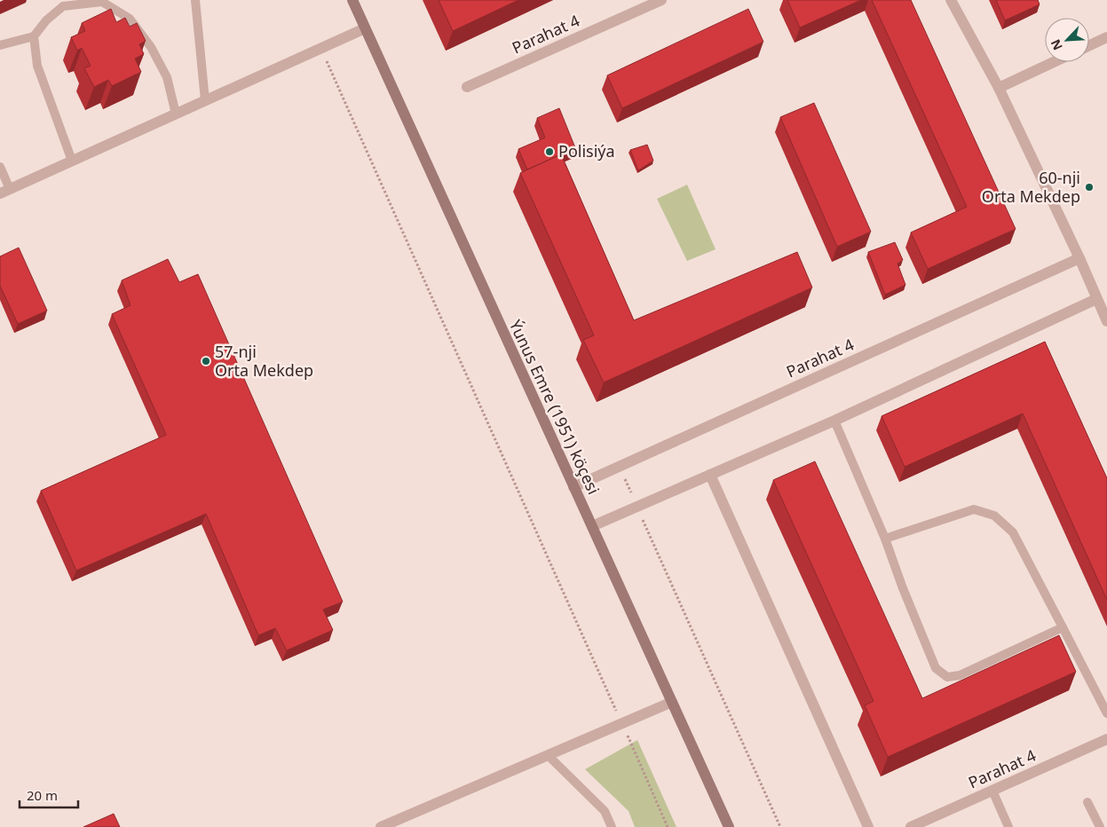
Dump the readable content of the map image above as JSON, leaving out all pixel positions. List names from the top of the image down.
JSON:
{
  "streets": {
    "street": ["Parahat 4", "Ýunus Emre (1951) köçesi"]
  },
  "crossings": [
    ["Parahat 4", "Ýunus Emre (1951) köçesi"]
  ],
  "places": ["Polisiýa", "60-nji Orta Mekdep", "57-nji Orta Mekdep"],
  "scale_bar": "20 m",
  "north": "bottom left"
}
